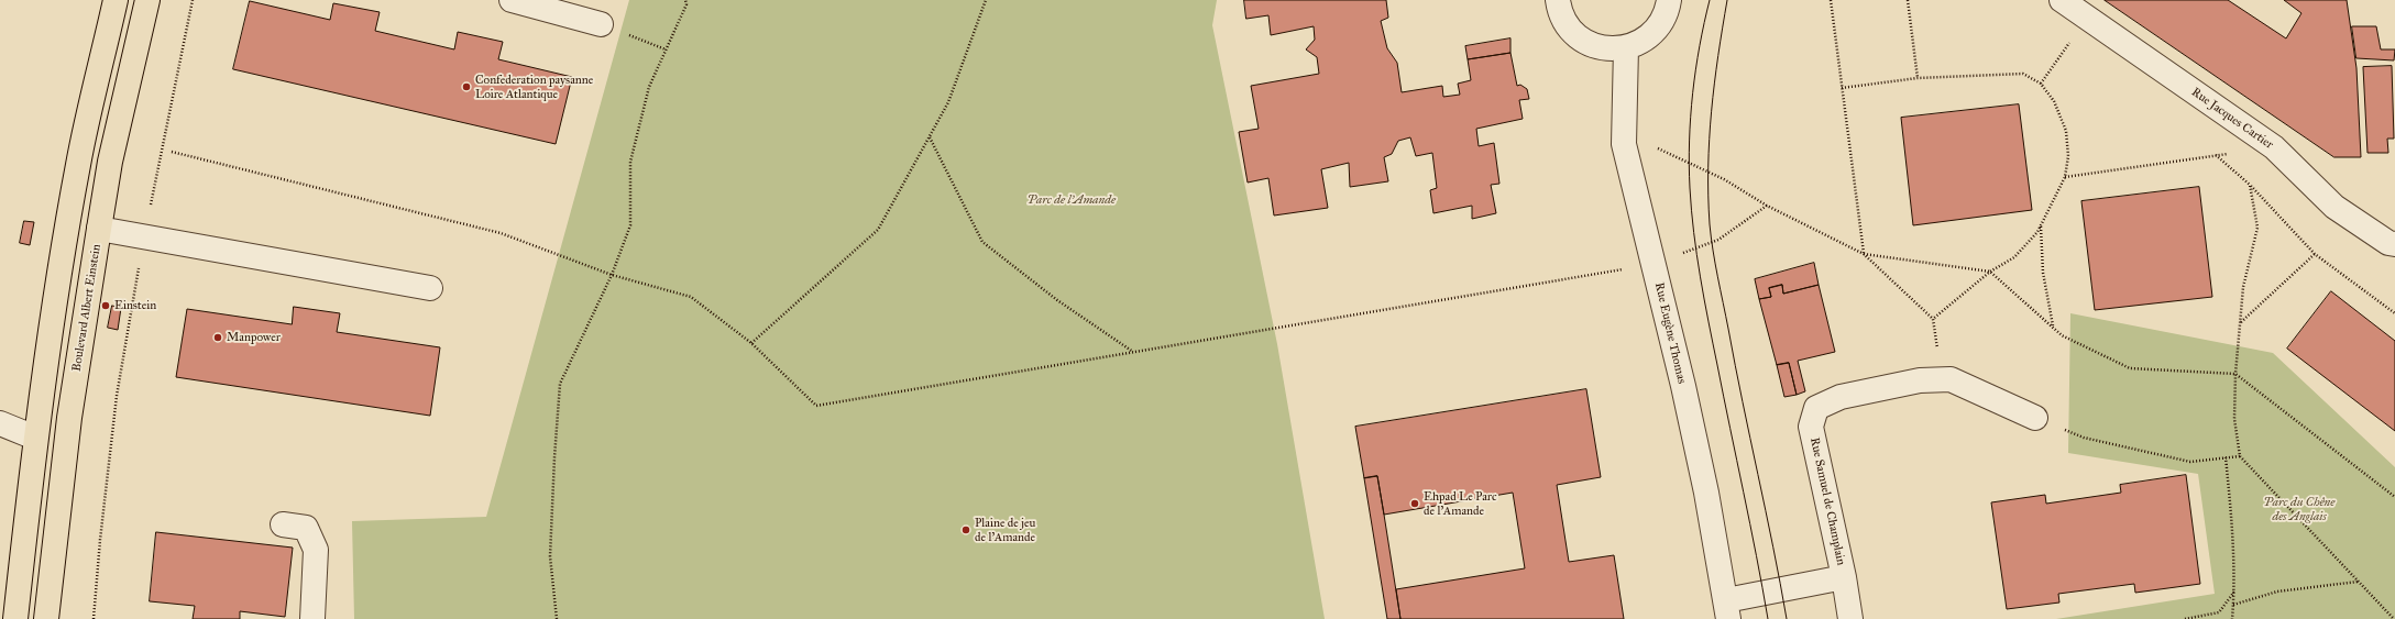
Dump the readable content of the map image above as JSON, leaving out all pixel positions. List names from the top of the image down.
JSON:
{
  "streets": {
    "main road": ["Boulevard Albert Einstein"],
    "street": ["Rue Jacques Cartier", "Rue Eugène Thomas", "Rue Samuel de Champlain"]
  },
  "crossings": [
    ["Rue Eugène Thomas", "Rue Samuel de Champlain"]
  ],
  "parks": ["Parc de l'Amande", "Parc du Chêne des Anglais"],
  "places": [
    "Confederation paysanne Loire Atlantique",
    "Einstein",
    "Manpower",
    "Ehpad Le Parc de l'Amande",
    "Plaine de jeu de l'Amande"
  ]
}
